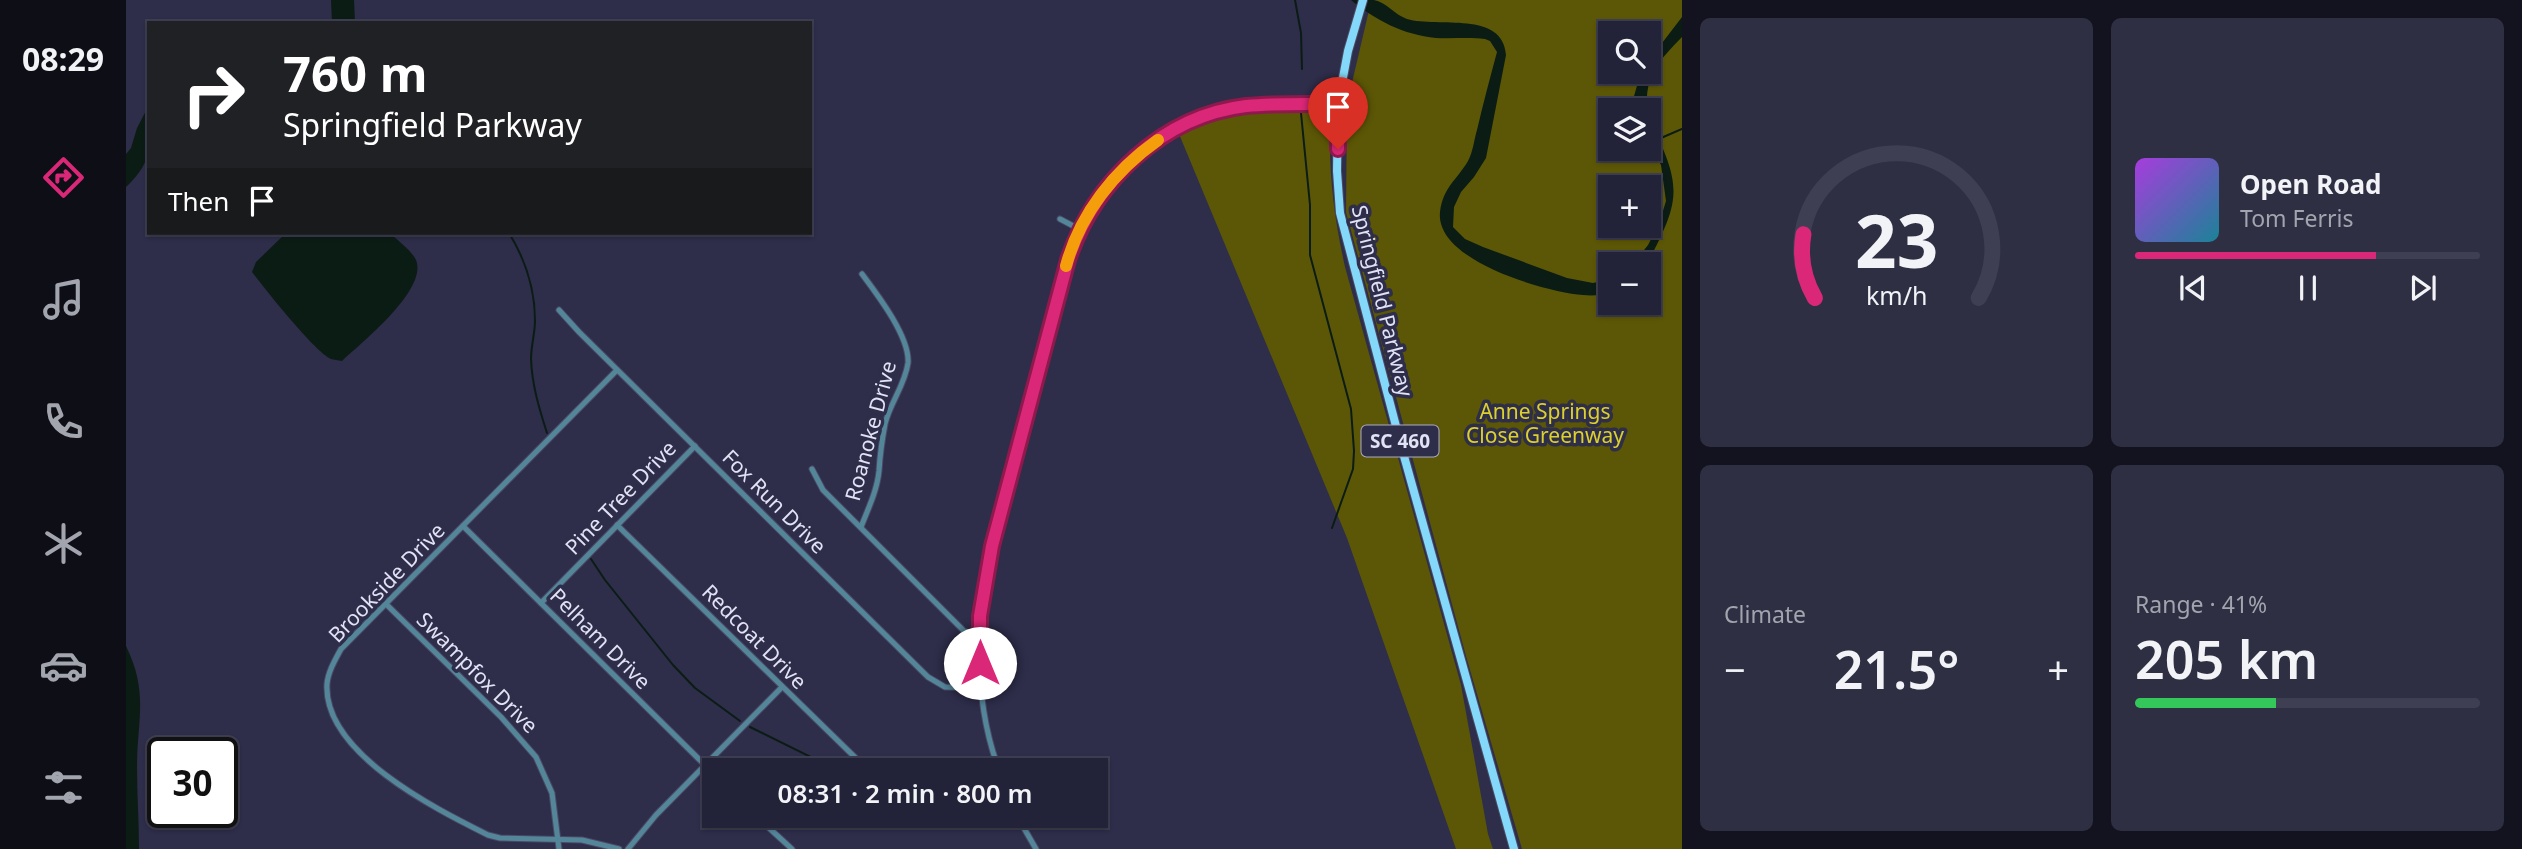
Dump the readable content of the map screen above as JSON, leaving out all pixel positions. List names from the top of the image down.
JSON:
{
  "streets": {
    "main road": ["Springfield Parkway", "SC 460"],
    "street": [
      "Roanoke Drive",
      "Pine Tree Drive",
      "Fox Run Drive",
      "Brookside Drive",
      "Redcoat Drive",
      "Pelham Drive",
      "Swampfox Drive"
    ]
  },
  "crossings": [
    ["Pine Tree Drive", "Fox Run Drive"],
    ["Pine Tree Drive", "Redcoat Drive"],
    ["Pine Tree Drive", "Pelham Drive"],
    ["Fox Run Drive", "Brookside Drive"],
    ["Brookside Drive", "Pelham Drive"],
    ["Brookside Drive", "Swampfox Drive"]
  ],
  "parks": ["Anne Springs Close Greenway"],
  "page": {
    "tabs": "08:29",
    "map_buttons": ["+", "−"],
    "turn": ["760 m", "Springfield Parkway"],
    "song": ["Open Road", "Tom Ferris"],
    "then": "Then",
    "tile": [
      "Climate",
      ["Range · 41%", "205 km"]
    ],
    "heat": ["−", "21.5°", "+"],
    "limit": "30",
    "trip": "08:31 · 2 min · 800 m",
    "gauge": ["23", "km/h"]
  }
}
